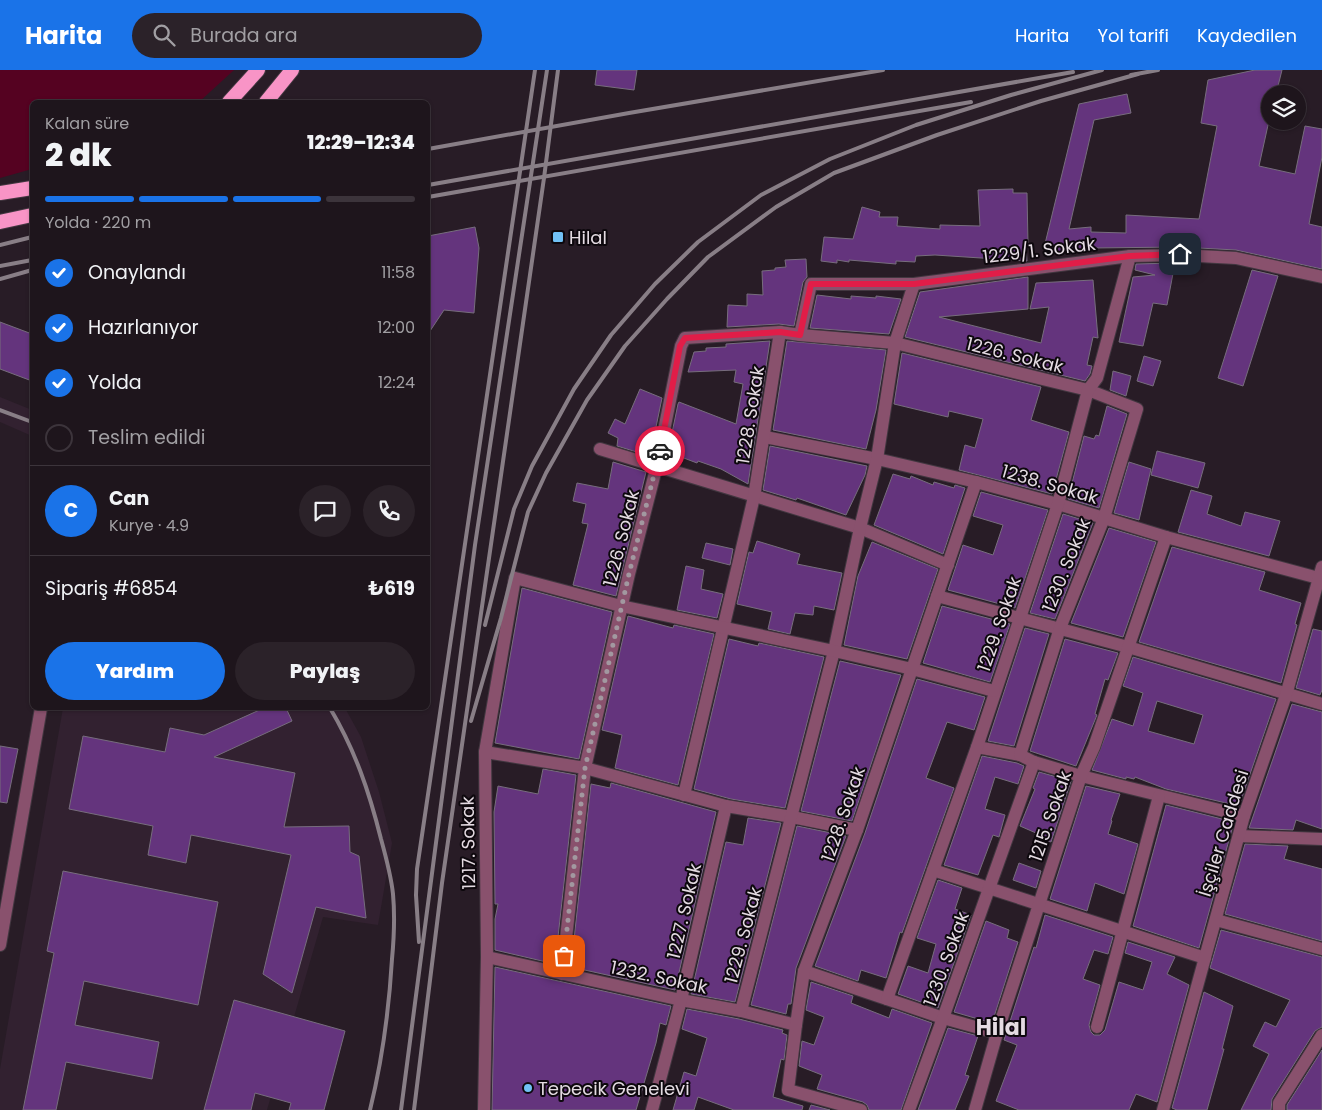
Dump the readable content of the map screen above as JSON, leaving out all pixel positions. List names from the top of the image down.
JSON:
{
  "streets": {
    "street": [
      "1229/1. Sokak",
      "1226. Sokak",
      "1228. Sokak",
      "1238. Sokak",
      "1230. Sokak",
      "1229. Sokak",
      "1215. Sokak",
      "İşçiler Caddesi",
      "1217. Sokak",
      "1227. Sokak",
      "1232. Sokak"
    ]
  },
  "crossings": [
    ["1229/1. Sokak", "1226. Sokak"],
    ["1229/1. Sokak", "1229. Sokak"],
    ["1226. Sokak", "1228. Sokak"],
    ["1226. Sokak", "1230. Sokak"],
    ["1226. Sokak", "1229. Sokak"],
    ["1226. Sokak", "1217. Sokak"],
    ["1226. Sokak", "1232. Sokak"],
    ["1228. Sokak", "1238. Sokak"],
    ["1228. Sokak", "1232. Sokak"],
    ["1238. Sokak", "1230. Sokak"],
    ["1238. Sokak", "1229. Sokak"],
    ["1238. Sokak", "1215. Sokak"],
    ["1238. Sokak", "İşçiler Caddesi"],
    ["1230. Sokak", "1229. Sokak"],
    ["1229. Sokak", "1232. Sokak"],
    ["1217. Sokak", "1232. Sokak"],
    ["1227. Sokak", "1232. Sokak"]
  ],
  "districts": ["Hilal"],
  "places": {
    "transit": ["Hilal"],
    "other": ["Tepecik Genelevi"]
  },
  "page": {
    "header": "Harita",
    "search": "Burada ara",
    "nav": ["Harita", "Yol tarifi", "Kaydedilen"],
    "heading": ["2 dk", "Kalan süre", "12:29–12:34"],
    "panel": [
      "Can",
      "Kurye · 4.9",
      "Sipariş #6854",
      "₺619"
    ],
    "bar": "Yolda · 220 m",
    "list": [
      ["Onaylandı", "11:58"],
      ["Hazırlanıyor", "12:00"],
      ["Yolda", "12:24"],
      "Teslim edildi"
    ],
    "round": "C",
    "buttons": ["Yardım", "Paylaş"]
  }
}
